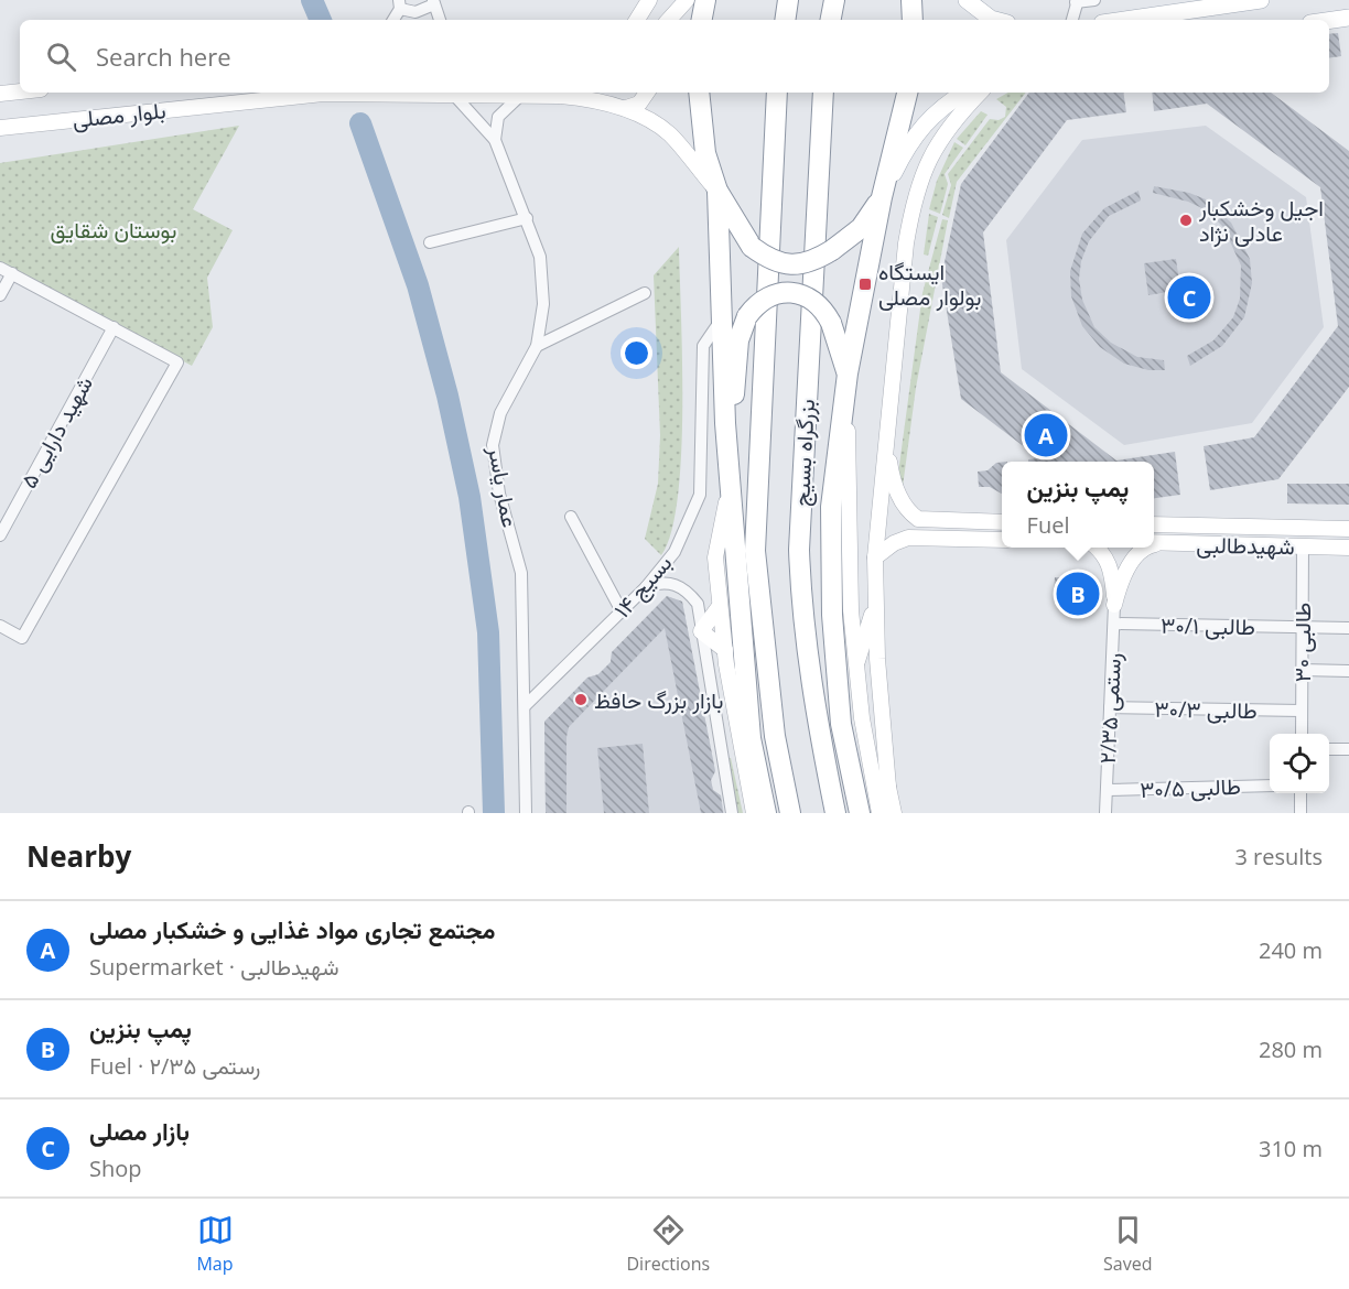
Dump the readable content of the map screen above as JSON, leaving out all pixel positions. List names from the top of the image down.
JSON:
{
  "streets": {
    "highway": ["بزرگراه بسیج"],
    "main road": ["بلوار مصلی", "شهیدطالبی"],
    "street": [
      "شهید دارایی ۵",
      "عمار یاسر",
      "بسیج ۱۴",
      "طالبی ۳۰/۱",
      "طالبی ۳۰",
      "رستمی ۲/۳۵",
      "طالبی ۳۰/۳",
      "طالبی ۳۰/۵"
    ]
  },
  "crossings": [
    ["بلوار مصلی", "عمار یاسر"],
    ["عمار یاسر", "بسیج ۱۴"],
    ["شهیدطالبی", "طالبی ۳۰"],
    ["طالبی ۳۰/۱", "طالبی ۳۰"],
    ["طالبی ۳۰/۱", "رستمی ۲/۳۵"],
    ["طالبی ۳۰", "طالبی ۳۰/۳"],
    ["رستمی ۲/۳۵", "طالبی ۳۰/۳"],
    ["رستمی ۲/۳۵", "طالبی ۳۰/۵"]
  ],
  "parks": ["بوستان شقایق"],
  "places": {
    "other": ["اجیل وخشکبار عادلی نژاد", "بازار بزرگ حافظ"],
    "transit": ["ایستگاه بولوار مصلی"]
  },
  "page": {
    "search": "Search here",
    "pins": ["C", "A", "B"],
    "popup": ["پمپ بنزین", "Fuel"],
    "heading": ["Nearby", "3 results"],
    "list": [
      {
        "mark": "A",
        "name": "مجتمع تجاری مواد غذایی و خشکبار مصلی",
        "note": "Supermarket · شهیدطالبی",
        "value": "240 m"
      },
      {
        "mark": "B",
        "name": "پمپ بنزین",
        "note": "Fuel · رستمی ۲/۳۵",
        "value": "280 m"
      },
      {
        "mark": "C",
        "name": "بازار مصلى",
        "note": "Shop",
        "value": "310 m"
      }
    ],
    "nav": ["Map", "Directions", "Saved"]
  }
}
